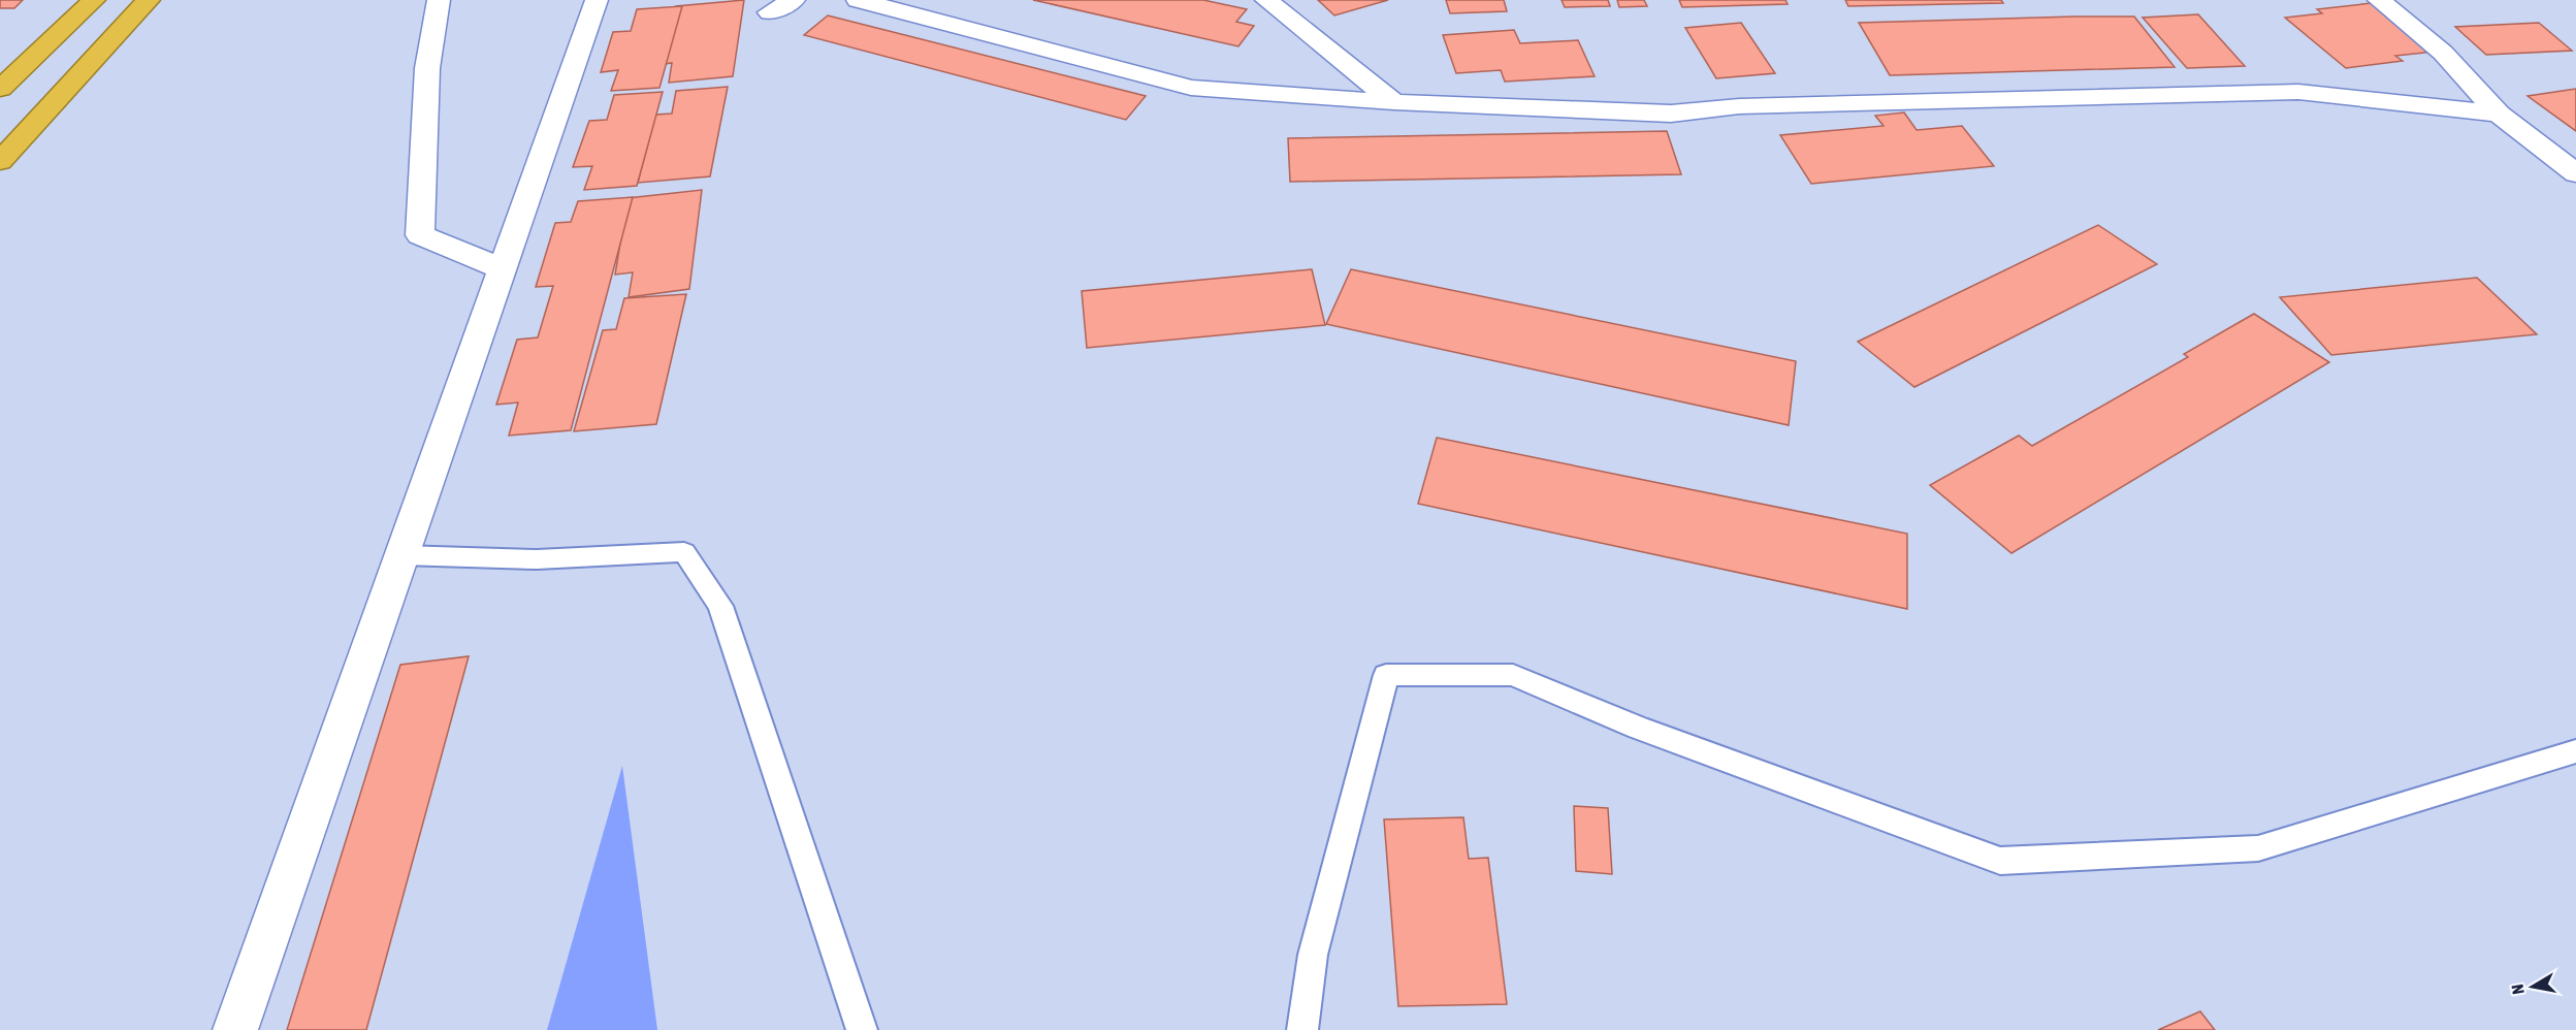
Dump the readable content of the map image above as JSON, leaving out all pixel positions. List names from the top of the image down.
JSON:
{
  "north": "left"
}
